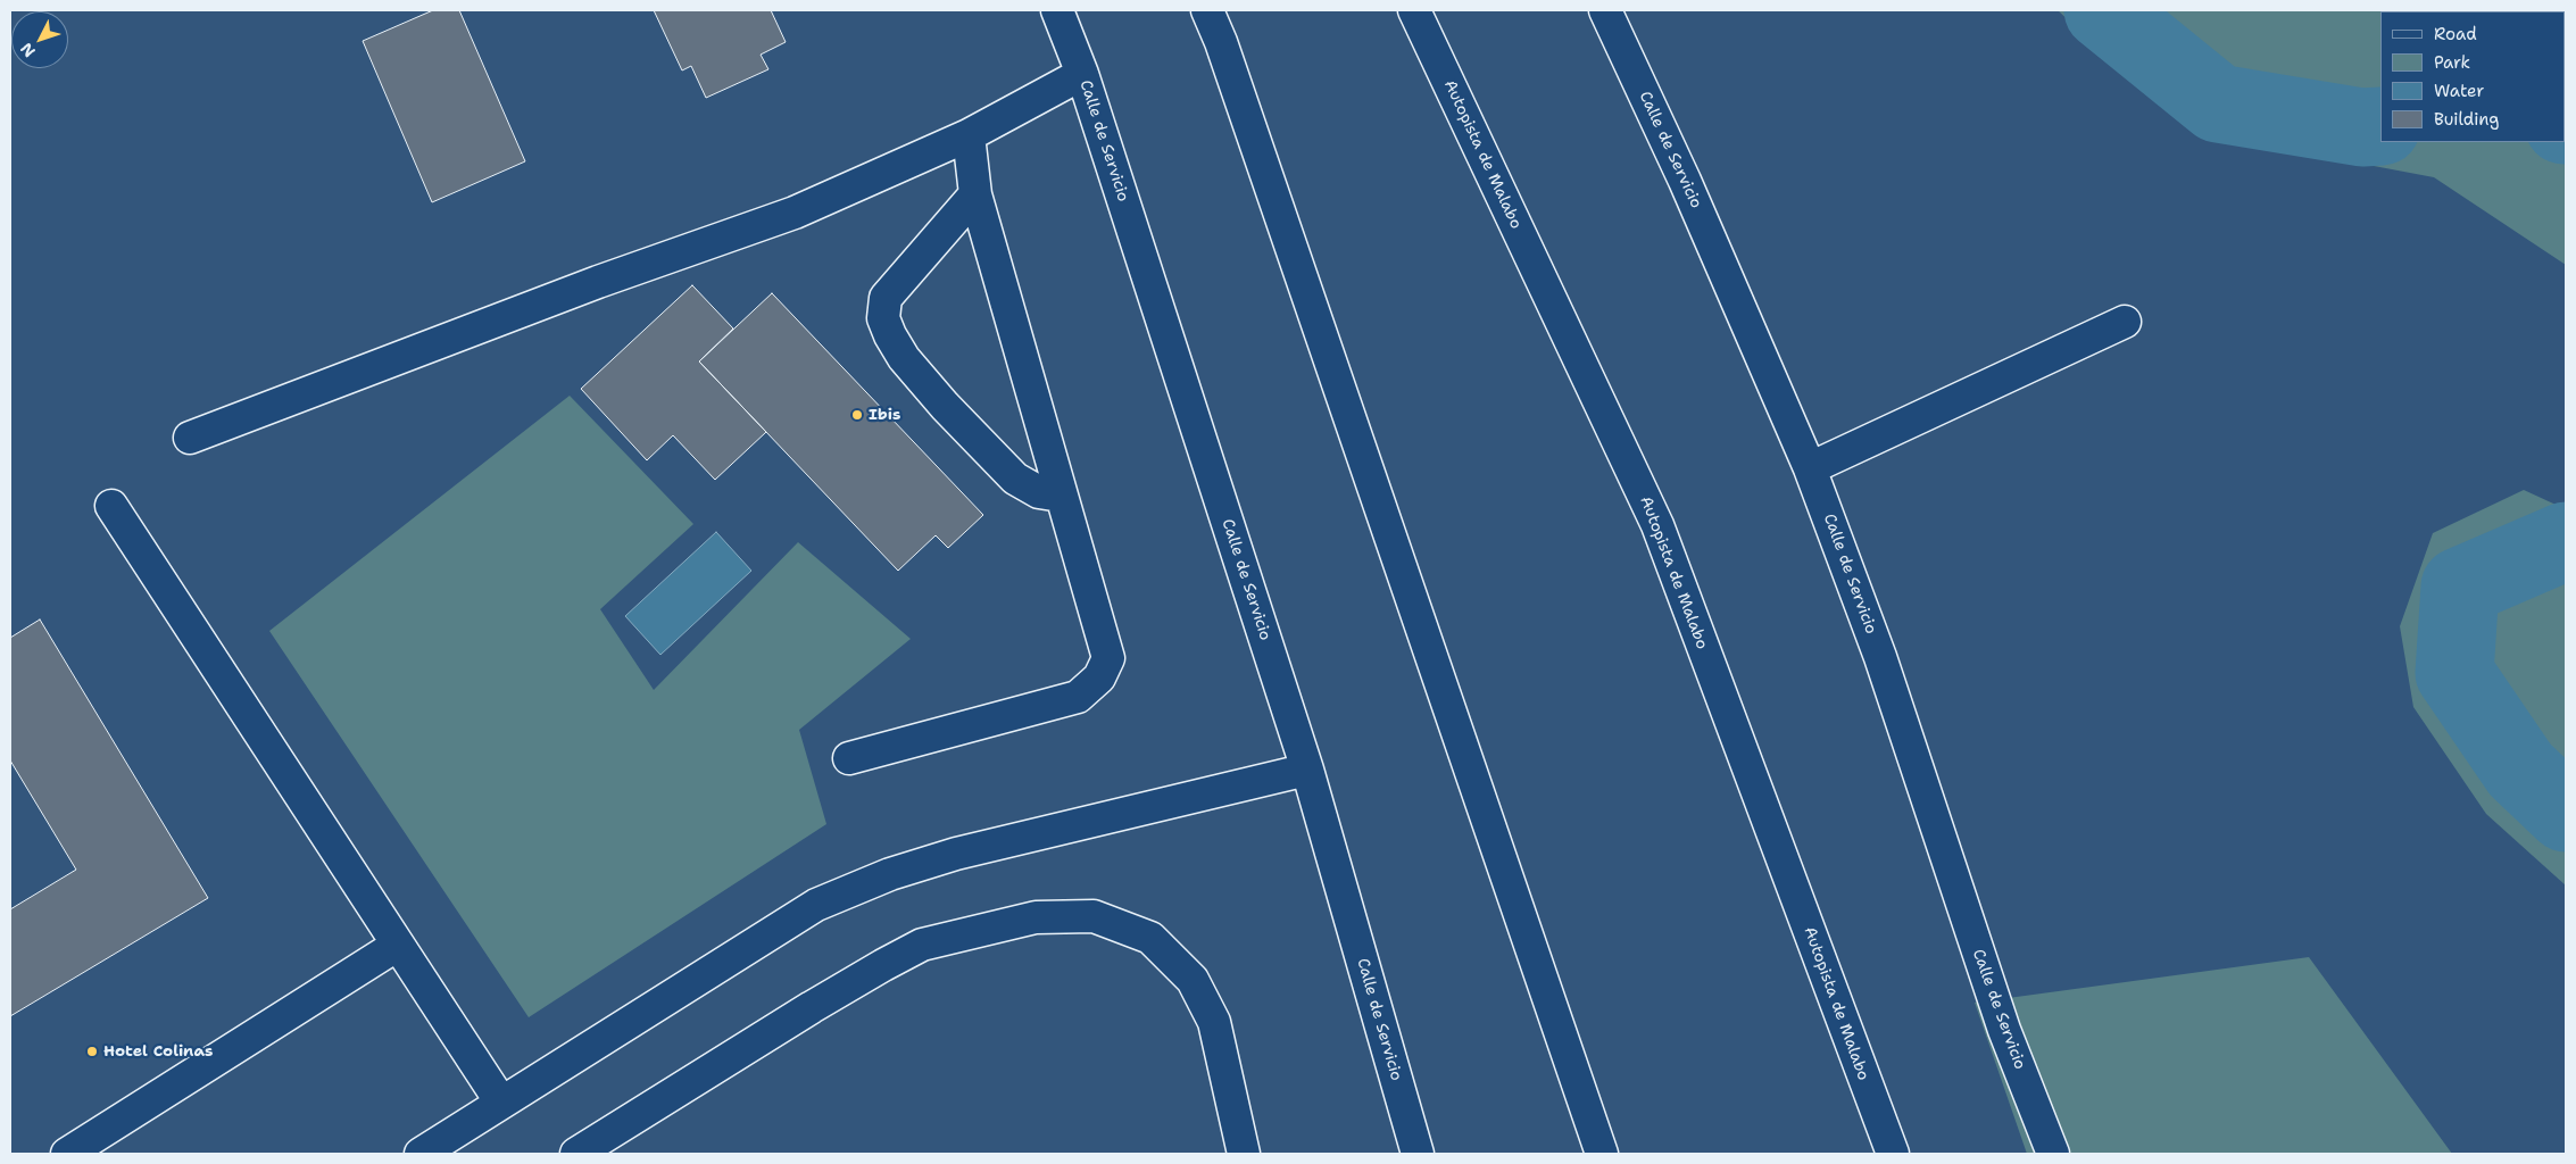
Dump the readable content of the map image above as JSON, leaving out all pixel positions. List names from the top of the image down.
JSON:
{
  "streets": {
    "main road": ["Calle de Servicio", "Autopista de Malabo"]
  },
  "places": ["Ibis", "Hotel Colinas"],
  "legend": [
    "Road",
    "Park",
    "Water",
    "Building"
  ],
  "north": "bottom left"
}
